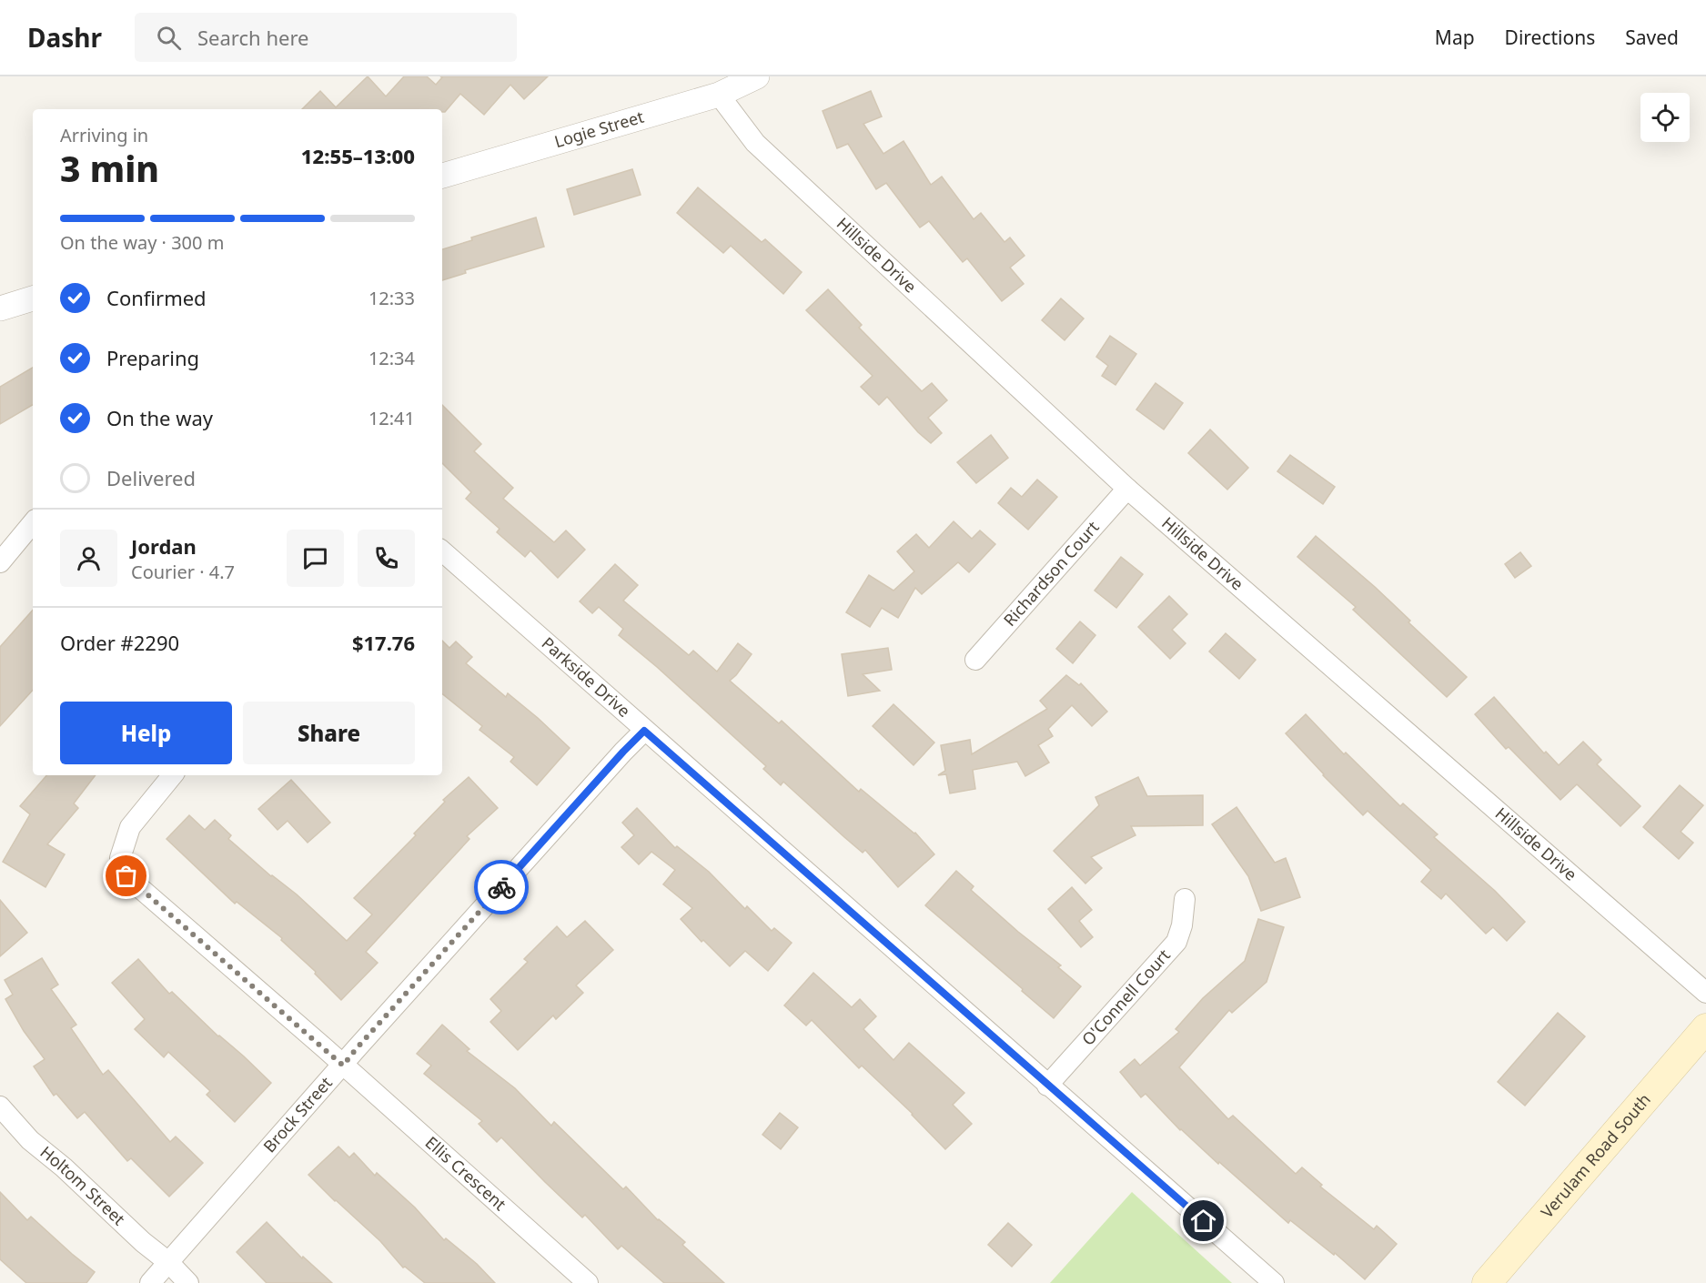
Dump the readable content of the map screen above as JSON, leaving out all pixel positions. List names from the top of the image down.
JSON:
{
  "streets": {
    "main road": ["Verulam Road South"],
    "street": [
      "Logie Street",
      "Hillside Drive",
      "Richardson Court",
      "Parkside Drive",
      "O'Connell Court",
      "Brock Street",
      "Ellis Crescent",
      "Holtom Street"
    ]
  },
  "crossings": [
    ["Logie Street", "Hillside Drive"],
    ["Hillside Drive", "Richardson Court"],
    ["Parkside Drive", "O'Connell Court"],
    ["Parkside Drive", "Brock Street"],
    ["Brock Street", "Ellis Crescent"],
    ["Brock Street", "Holtom Street"]
  ],
  "page": {
    "header": "Dashr",
    "search": "Search here",
    "nav": ["Map", "Directions", "Saved"],
    "heading": ["3 min", "Arriving in", "12:55–13:00"],
    "panel": [
      "Jordan",
      "Courier · 4.7",
      "Order #2290",
      "$17.76"
    ],
    "bar": "On the way · 300 m",
    "list": [
      ["Confirmed", "12:33"],
      ["Preparing", "12:34"],
      ["On the way", "12:41"],
      "Delivered"
    ],
    "buttons": ["Help", "Share"]
  }
}
